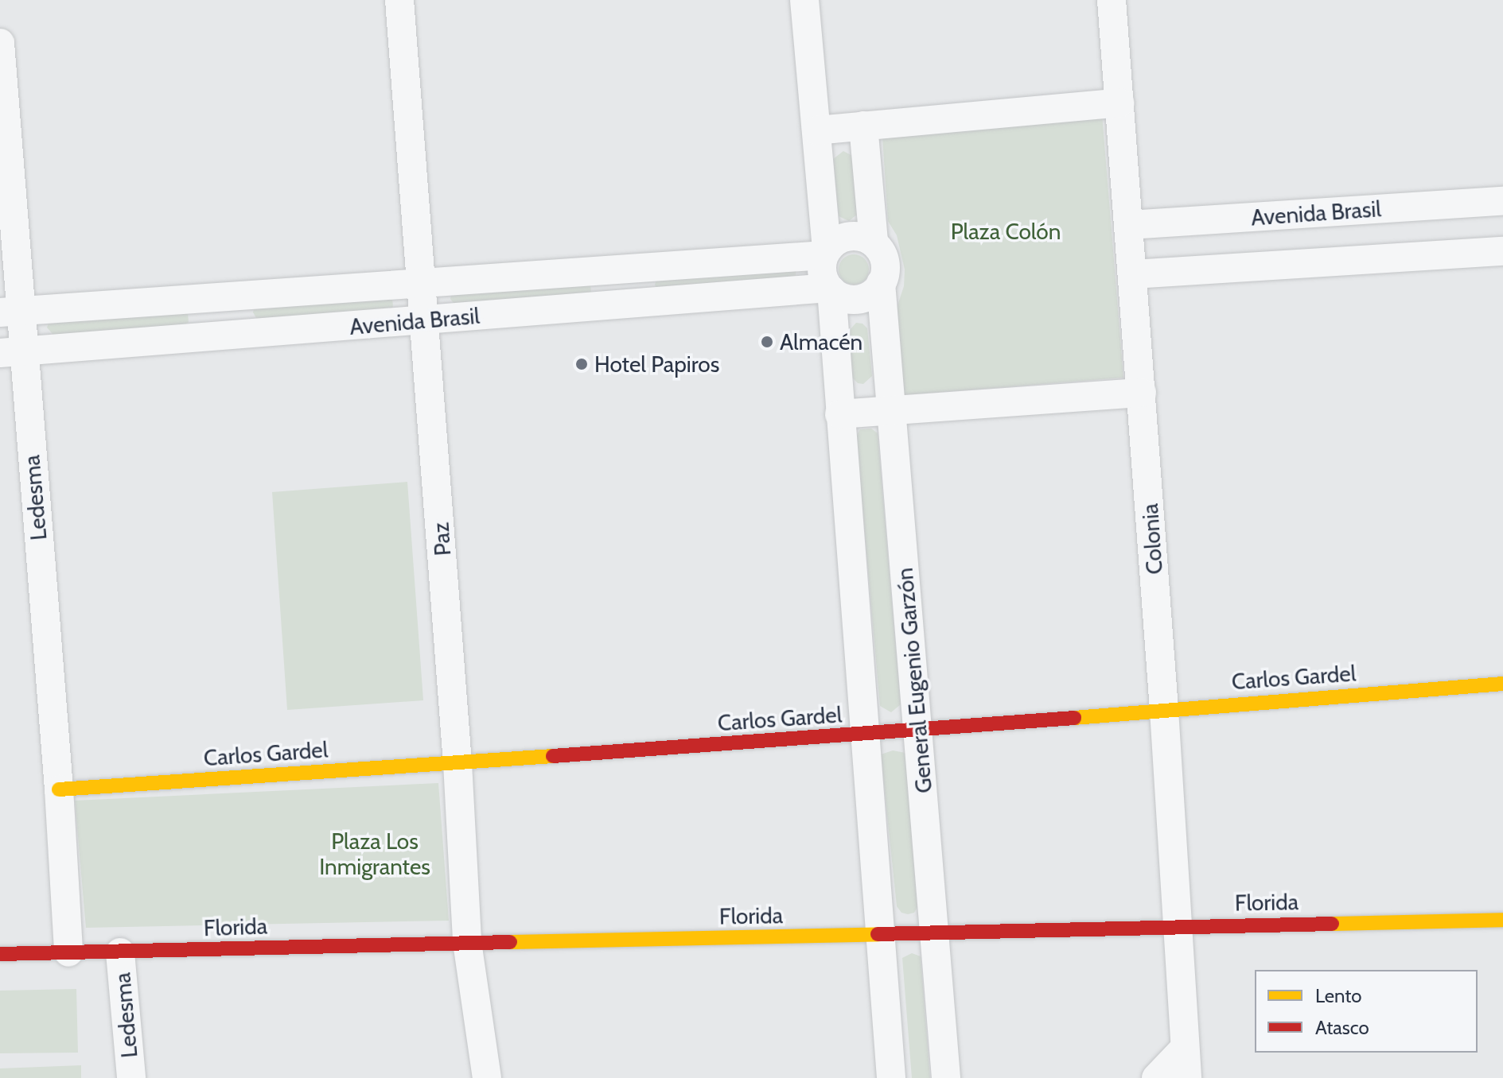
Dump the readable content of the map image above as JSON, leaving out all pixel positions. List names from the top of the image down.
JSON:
{
  "streets": {
    "street": [
      "Avenida Brasil",
      "Ledesma",
      "Paz",
      "Colonia",
      "Carlos Gardel",
      "General Eugenio Garzón",
      "Florida"
    ]
  },
  "crossings": [
    ["Avenida Brasil", "Ledesma"],
    ["Avenida Brasil", "Paz"],
    ["Avenida Brasil", "Colonia"],
    ["Avenida Brasil", "General Eugenio Garzón"],
    ["Ledesma", "Carlos Gardel"],
    ["Ledesma", "Florida"],
    ["Paz", "Carlos Gardel"],
    ["Paz", "Florida"],
    ["Colonia", "Carlos Gardel"],
    ["Colonia", "Florida"],
    ["Carlos Gardel", "General Eugenio Garzón"],
    ["General Eugenio Garzón", "Florida"]
  ],
  "parks": ["Plaza Colón", "Plaza Los Inmigrantes"],
  "places": ["Almacén", "Hotel Papiros"],
  "legend": ["Lento", "Atasco"]
}
